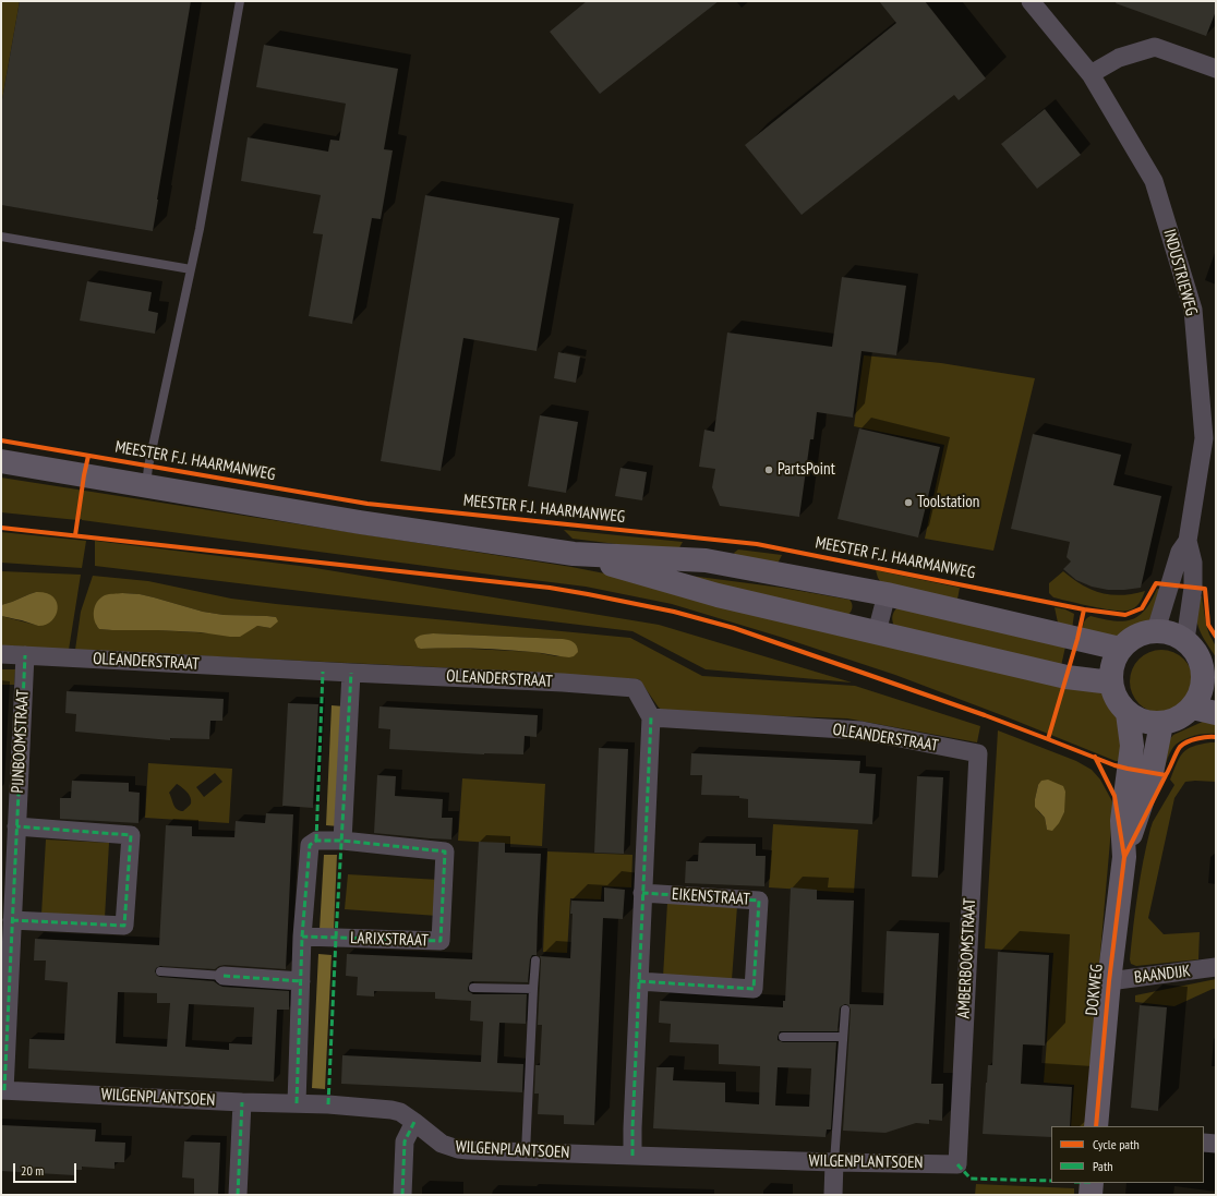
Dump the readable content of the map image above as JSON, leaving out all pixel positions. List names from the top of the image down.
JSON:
{
  "streets": {
    "main road": ["MEESTER F.J. HAARMANWEG", "DOKWEG"],
    "street": [
      "INDUSTRIEWEG",
      "OLEANDERSTRAAT",
      "PIJNBOOMSTRAAT",
      "EIKENSTRAAT",
      "LARIXSTRAAT",
      "AMBERBOOMSTRAAT",
      "BAANDIJK",
      "WILGENPLANTSOEN"
    ]
  },
  "crossings": [
    ["INDUSTRIEWEG", "MEESTER F.J. HAARMANWEG"],
    ["INDUSTRIEWEG", "DOKWEG"],
    ["MEESTER F.J. HAARMANWEG", "DOKWEG"],
    ["OLEANDERSTRAAT", "PIJNBOOMSTRAAT"],
    ["OLEANDERSTRAAT", "AMBERBOOMSTRAAT"],
    ["PIJNBOOMSTRAAT", "WILGENPLANTSOEN"],
    ["LARIXSTRAAT", "WILGENPLANTSOEN"],
    ["AMBERBOOMSTRAAT", "WILGENPLANTSOEN"],
    ["BAANDIJK", "DOKWEG"]
  ],
  "places": ["PartsPoint", "Toolstation"],
  "legend": ["Cycle path", "Path"],
  "scale_bar": "20 m"
}
